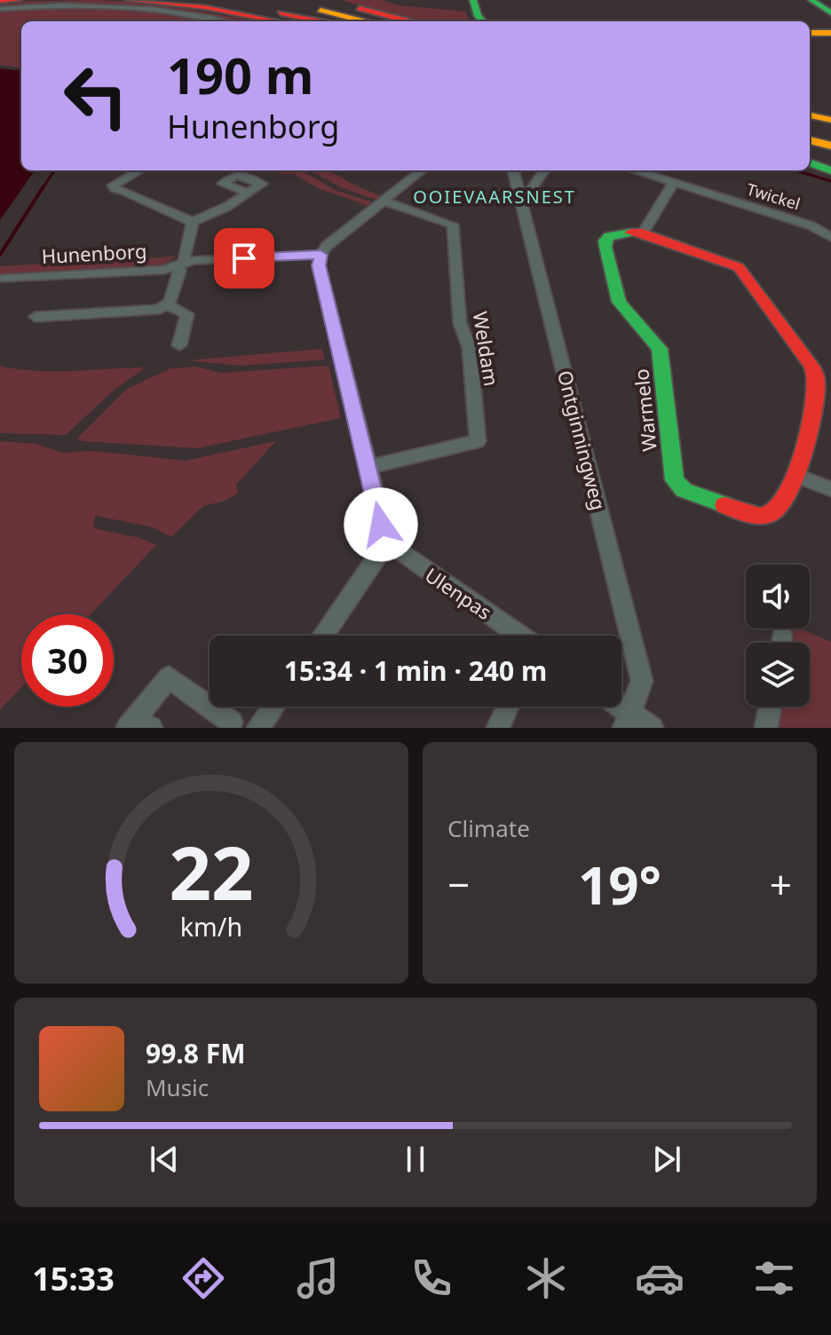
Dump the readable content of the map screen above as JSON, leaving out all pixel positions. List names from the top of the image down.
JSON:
{
  "streets": {
    "main road": ["Warmelo"],
    "street": [
      "Twickel",
      "Hunenborg",
      "Weldam",
      "Ontginningweg",
      "Ulenpas"
    ]
  },
  "districts": ["OOIEVAARSNEST"],
  "page": {
    "turn": ["190 m", "Hunenborg"],
    "limit": "30",
    "trip": "15:34 · 1 min · 240 m",
    "tile": "Climate",
    "heat": ["−", "19°", "+"],
    "song": ["99.8 FM", "Music"],
    "tabs": "15:33",
    "gauge": ["22", "km/h"]
  }
}
